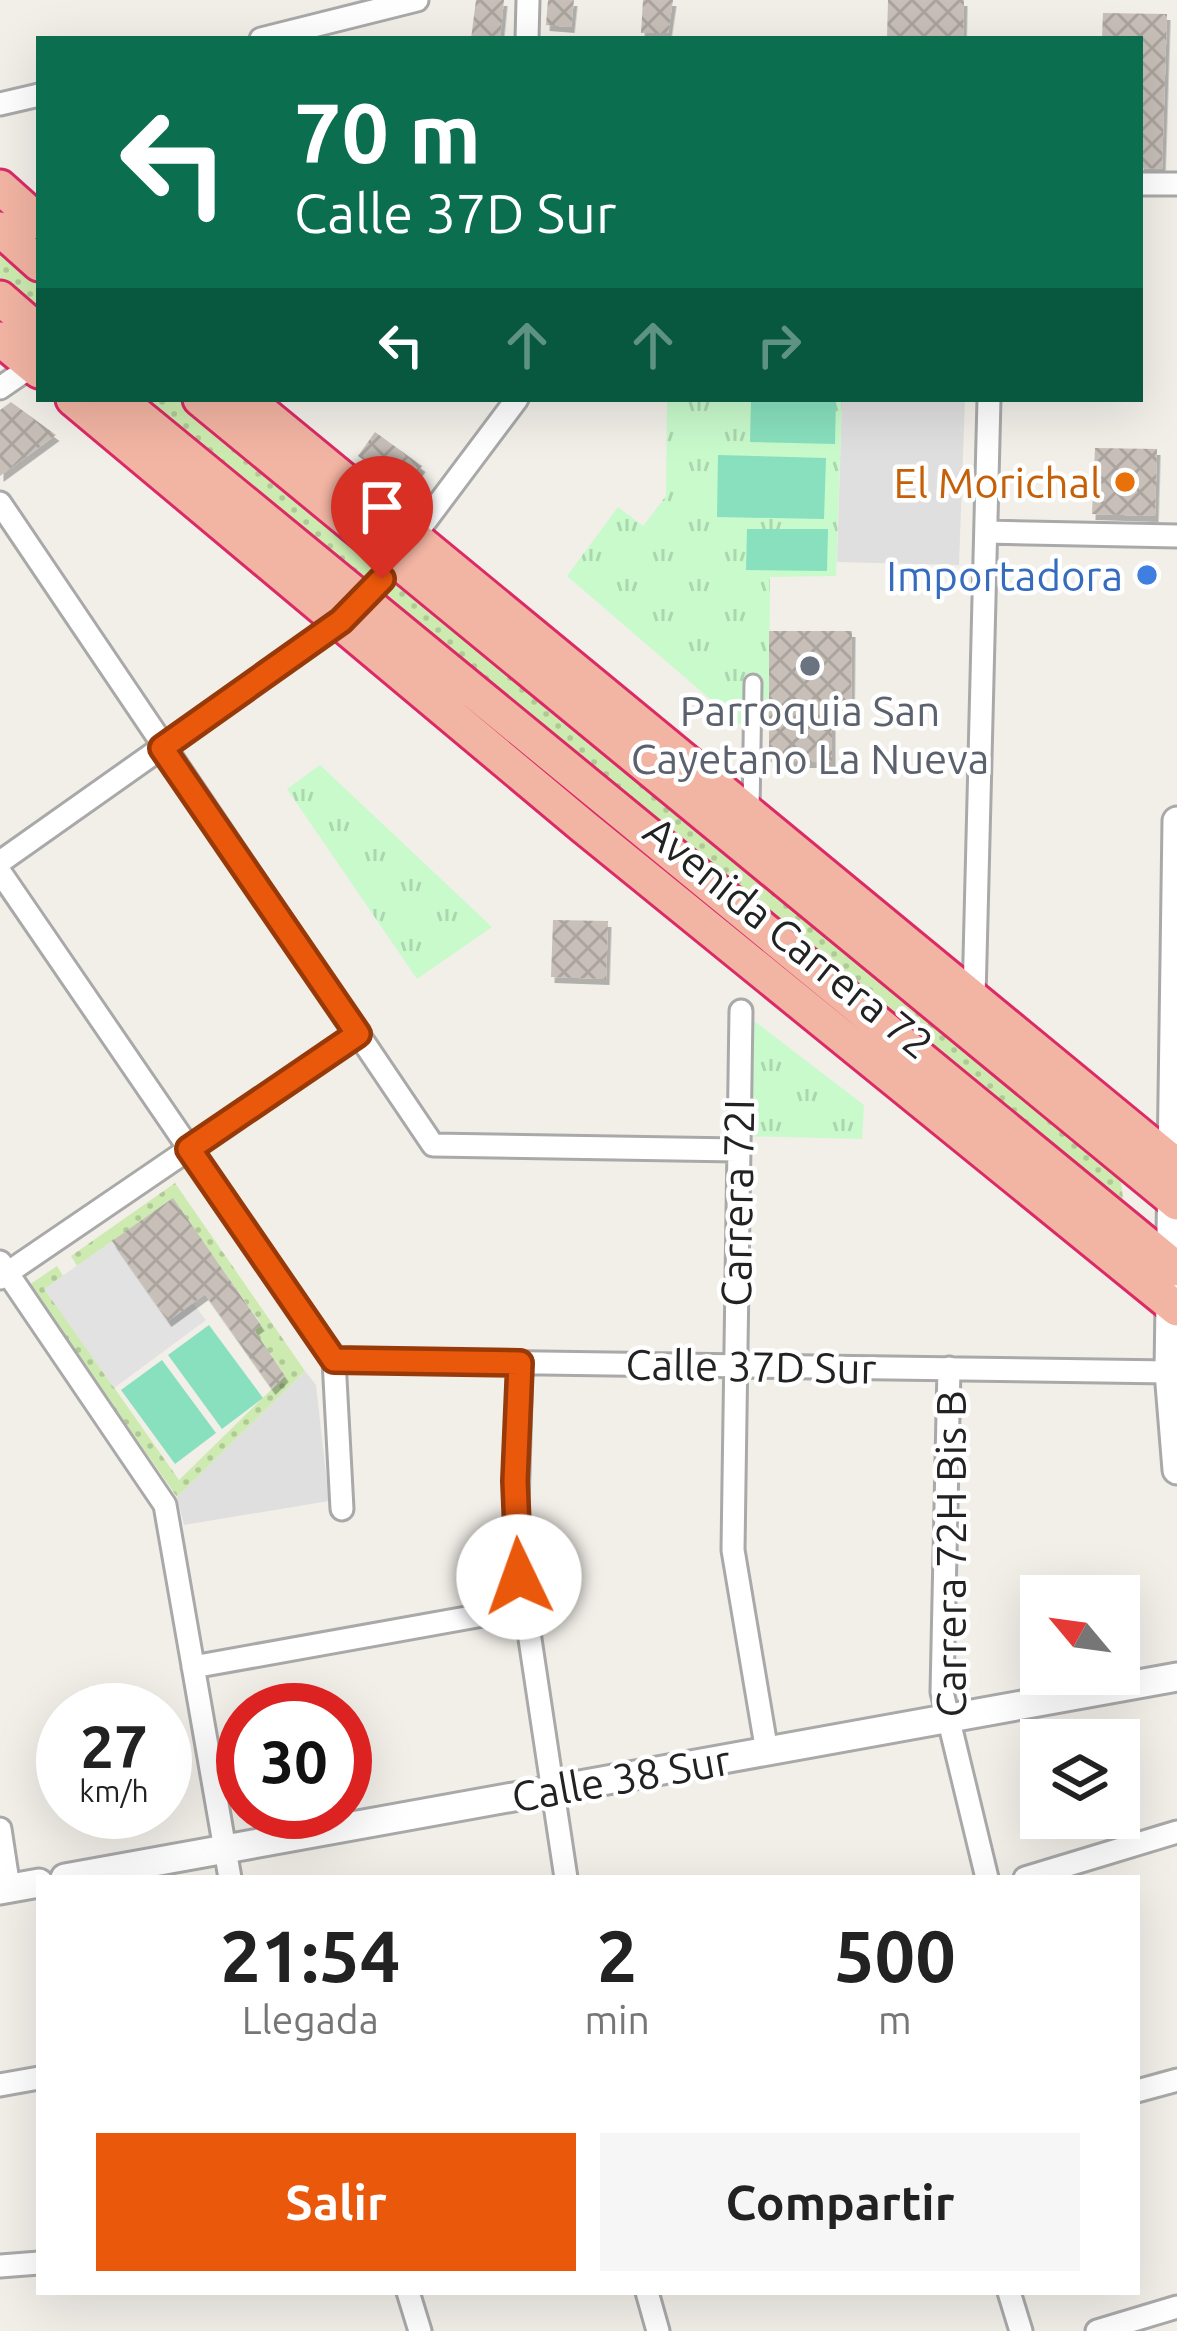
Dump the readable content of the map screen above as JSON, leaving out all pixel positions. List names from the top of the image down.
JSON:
{
  "streets": {
    "highway": ["Avenida Carrera 72"],
    "street": [
      "Carrera 72I",
      "Calle 37D Sur",
      "Carrera 72H Bis B",
      "Calle 38 Sur"
    ]
  },
  "crossings": [
    ["Carrera 72I", "Calle 37D Sur"],
    ["Carrera 72I", "Calle 38 Sur"],
    ["Calle 37D Sur", "Carrera 72H Bis B"],
    ["Carrera 72H Bis B", "Calle 38 Sur"]
  ],
  "places": ["El Morichal", "Importadora", "Parroquia San Cayetano La Nueva"],
  "north": "top left",
  "page": {
    "turn": ["70 m", "Calle 37D Sur"],
    "speed": "27 km/h",
    "limit": "30",
    "eta": [
      "21:54",
      "Llegada",
      "2",
      "min",
      "500",
      "m"
    ],
    "buttons": ["Salir", "Compartir"]
  }
}
